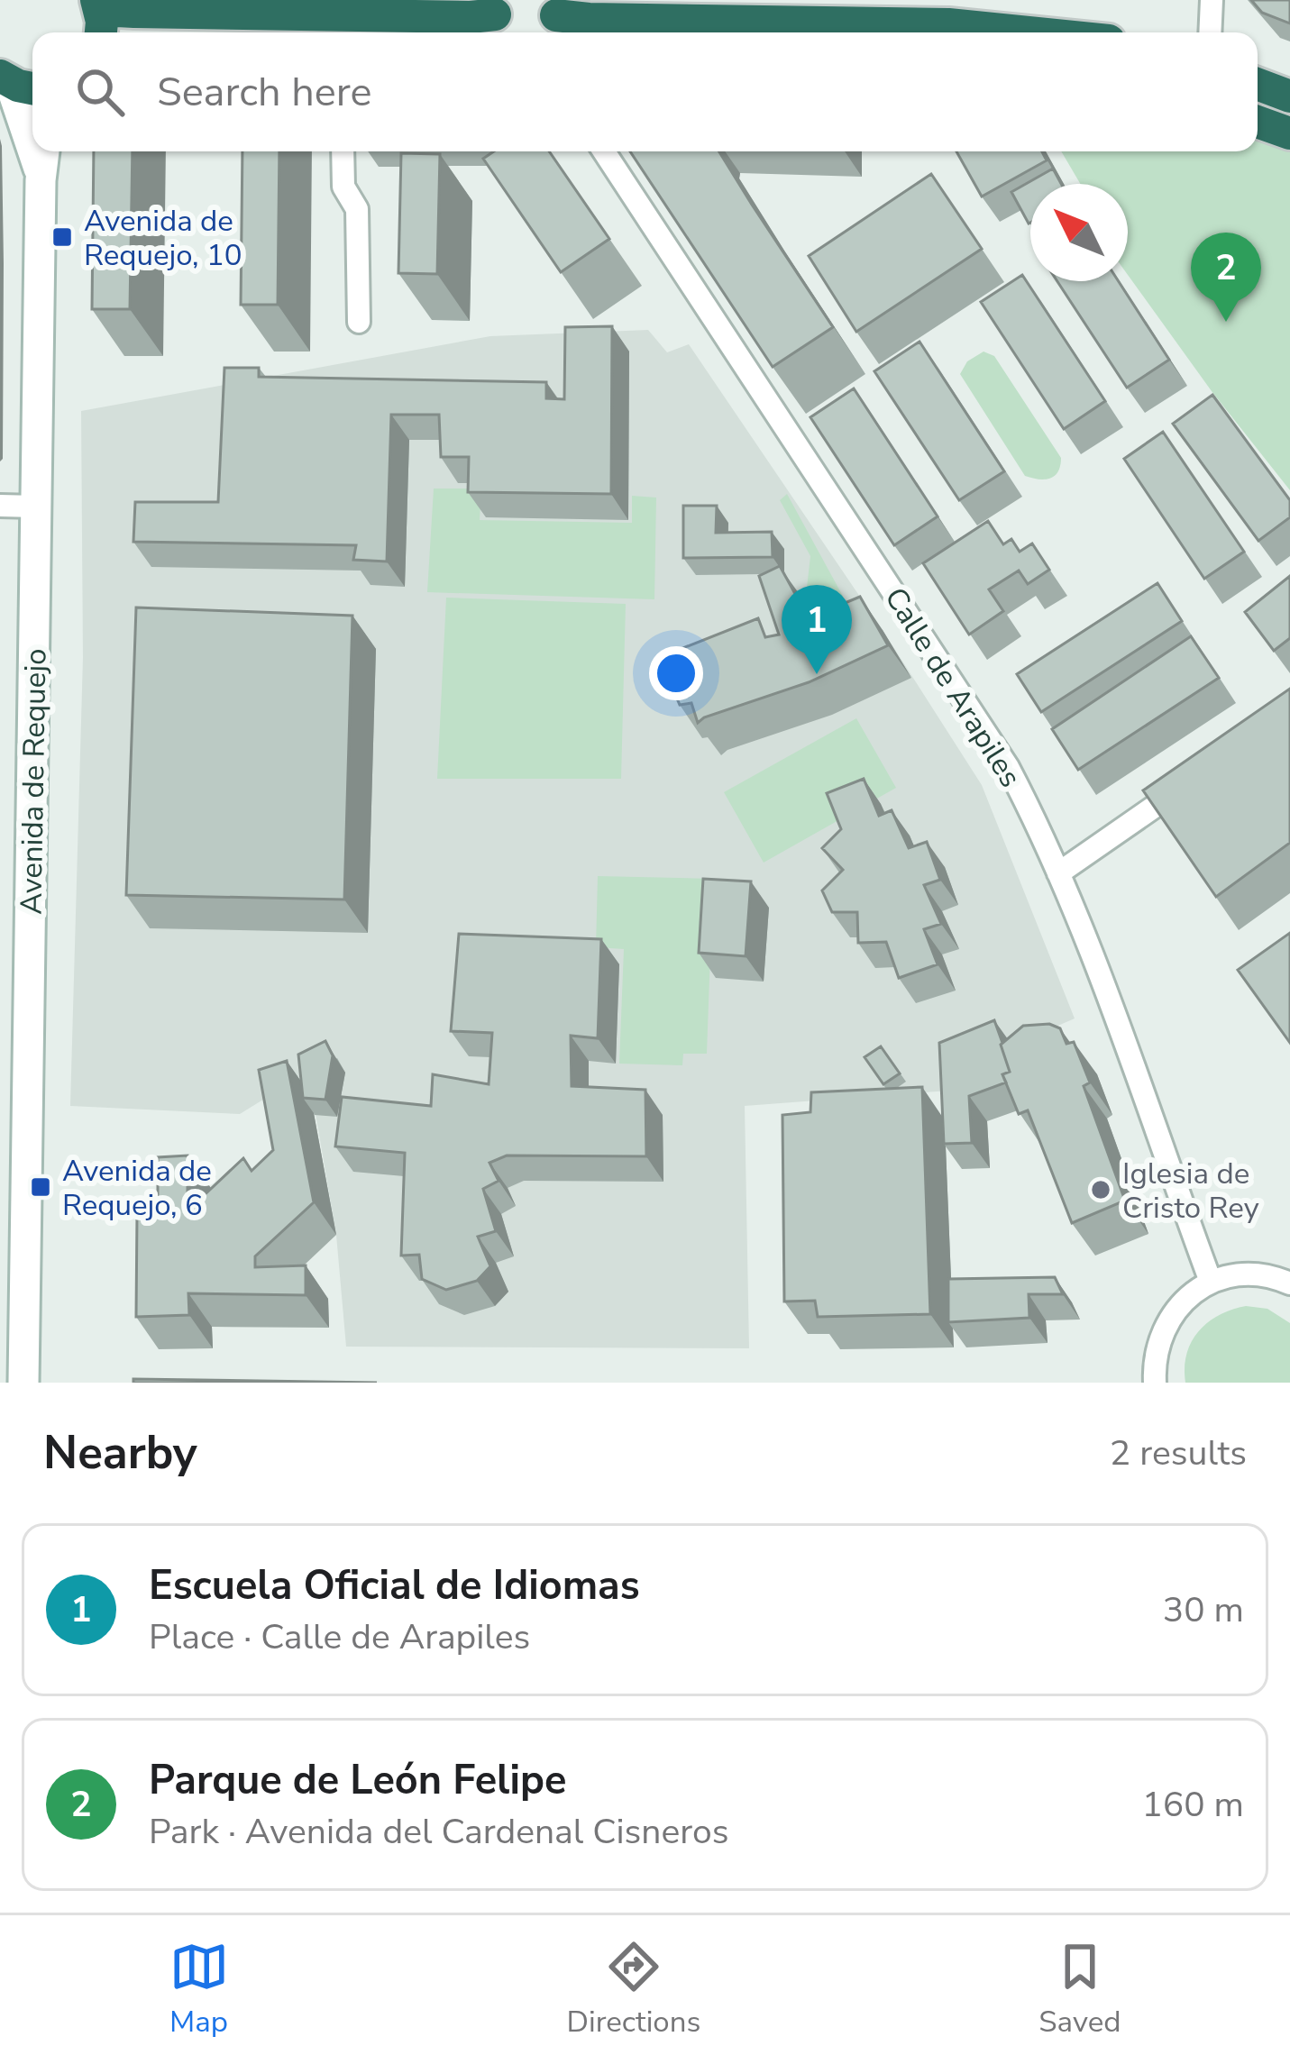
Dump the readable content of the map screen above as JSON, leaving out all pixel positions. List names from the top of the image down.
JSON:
{
  "streets": {
    "main road": ["Avenida de Requejo"],
    "street": ["Calle de Arapiles"]
  },
  "places": {
    "transit": ["Avenida de Requejo, 10", "Avenida de Requejo, 6"],
    "other": ["Iglesia de Cristo Rey"]
  },
  "north": "top left",
  "page": {
    "search": "Search here",
    "pins": ["2", "1"],
    "heading": ["Nearby", "2 results"],
    "list": [
      {
        "mark": "1",
        "name": "Escuela Oficial de Idiomas",
        "note": "Place · Calle de Arapiles",
        "value": "30 m"
      },
      {
        "mark": "2",
        "name": "Parque de León Felipe",
        "note": "Park · Avenida del Cardenal Cisneros",
        "value": "160 m"
      }
    ],
    "nav": ["Map", "Directions", "Saved"]
  }
}
